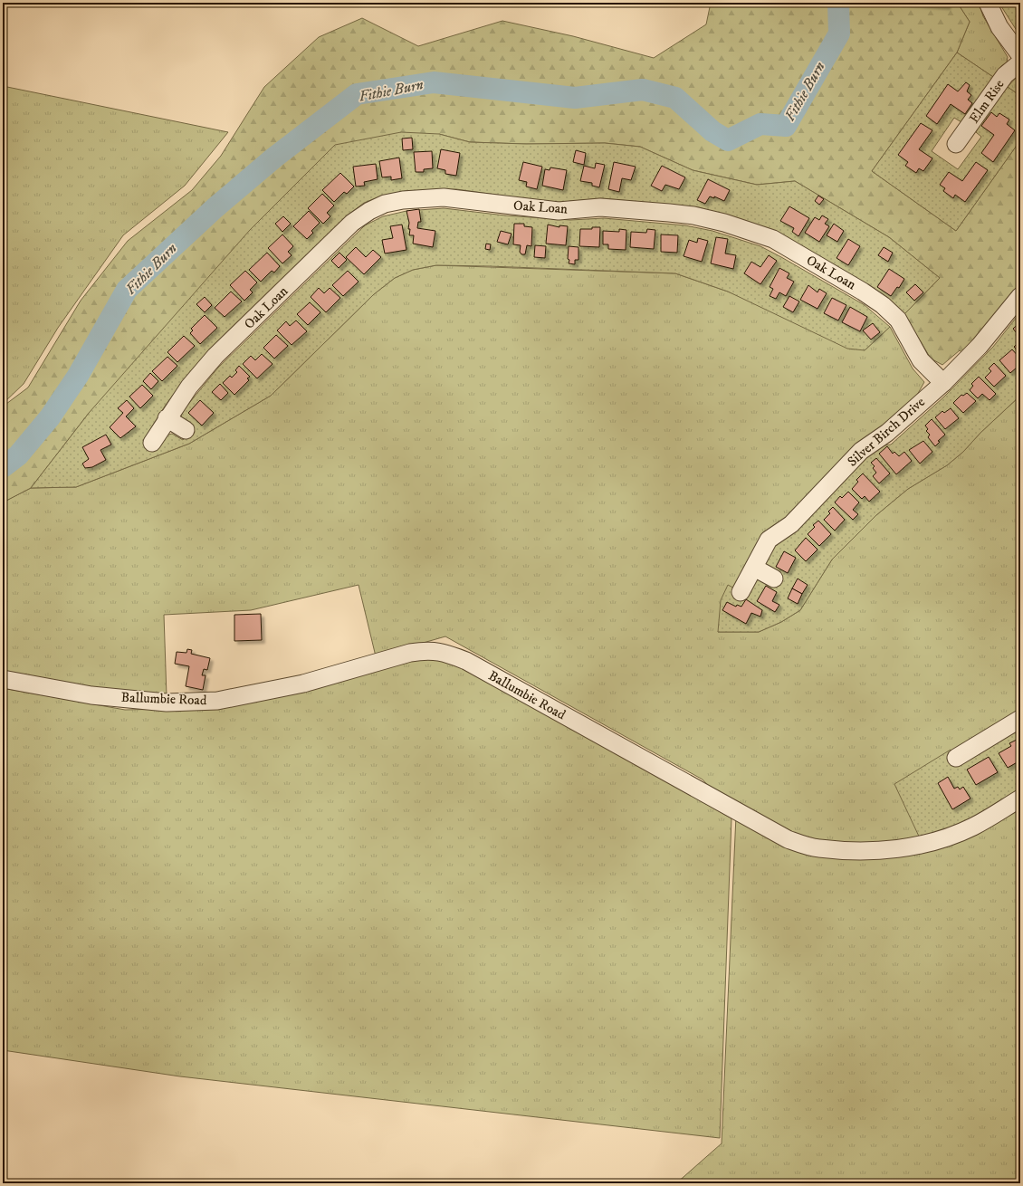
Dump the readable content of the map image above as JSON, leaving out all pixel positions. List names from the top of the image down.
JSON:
{
  "streets": {
    "street": [
      "Elm Rise",
      "Oak Loan",
      "Silver Birch Drive",
      "Ballumbie Road"
    ]
  },
  "crossings": [
    ["Oak Loan", "Silver Birch Drive"]
  ],
  "water": ["Fithie Burn"]
}
